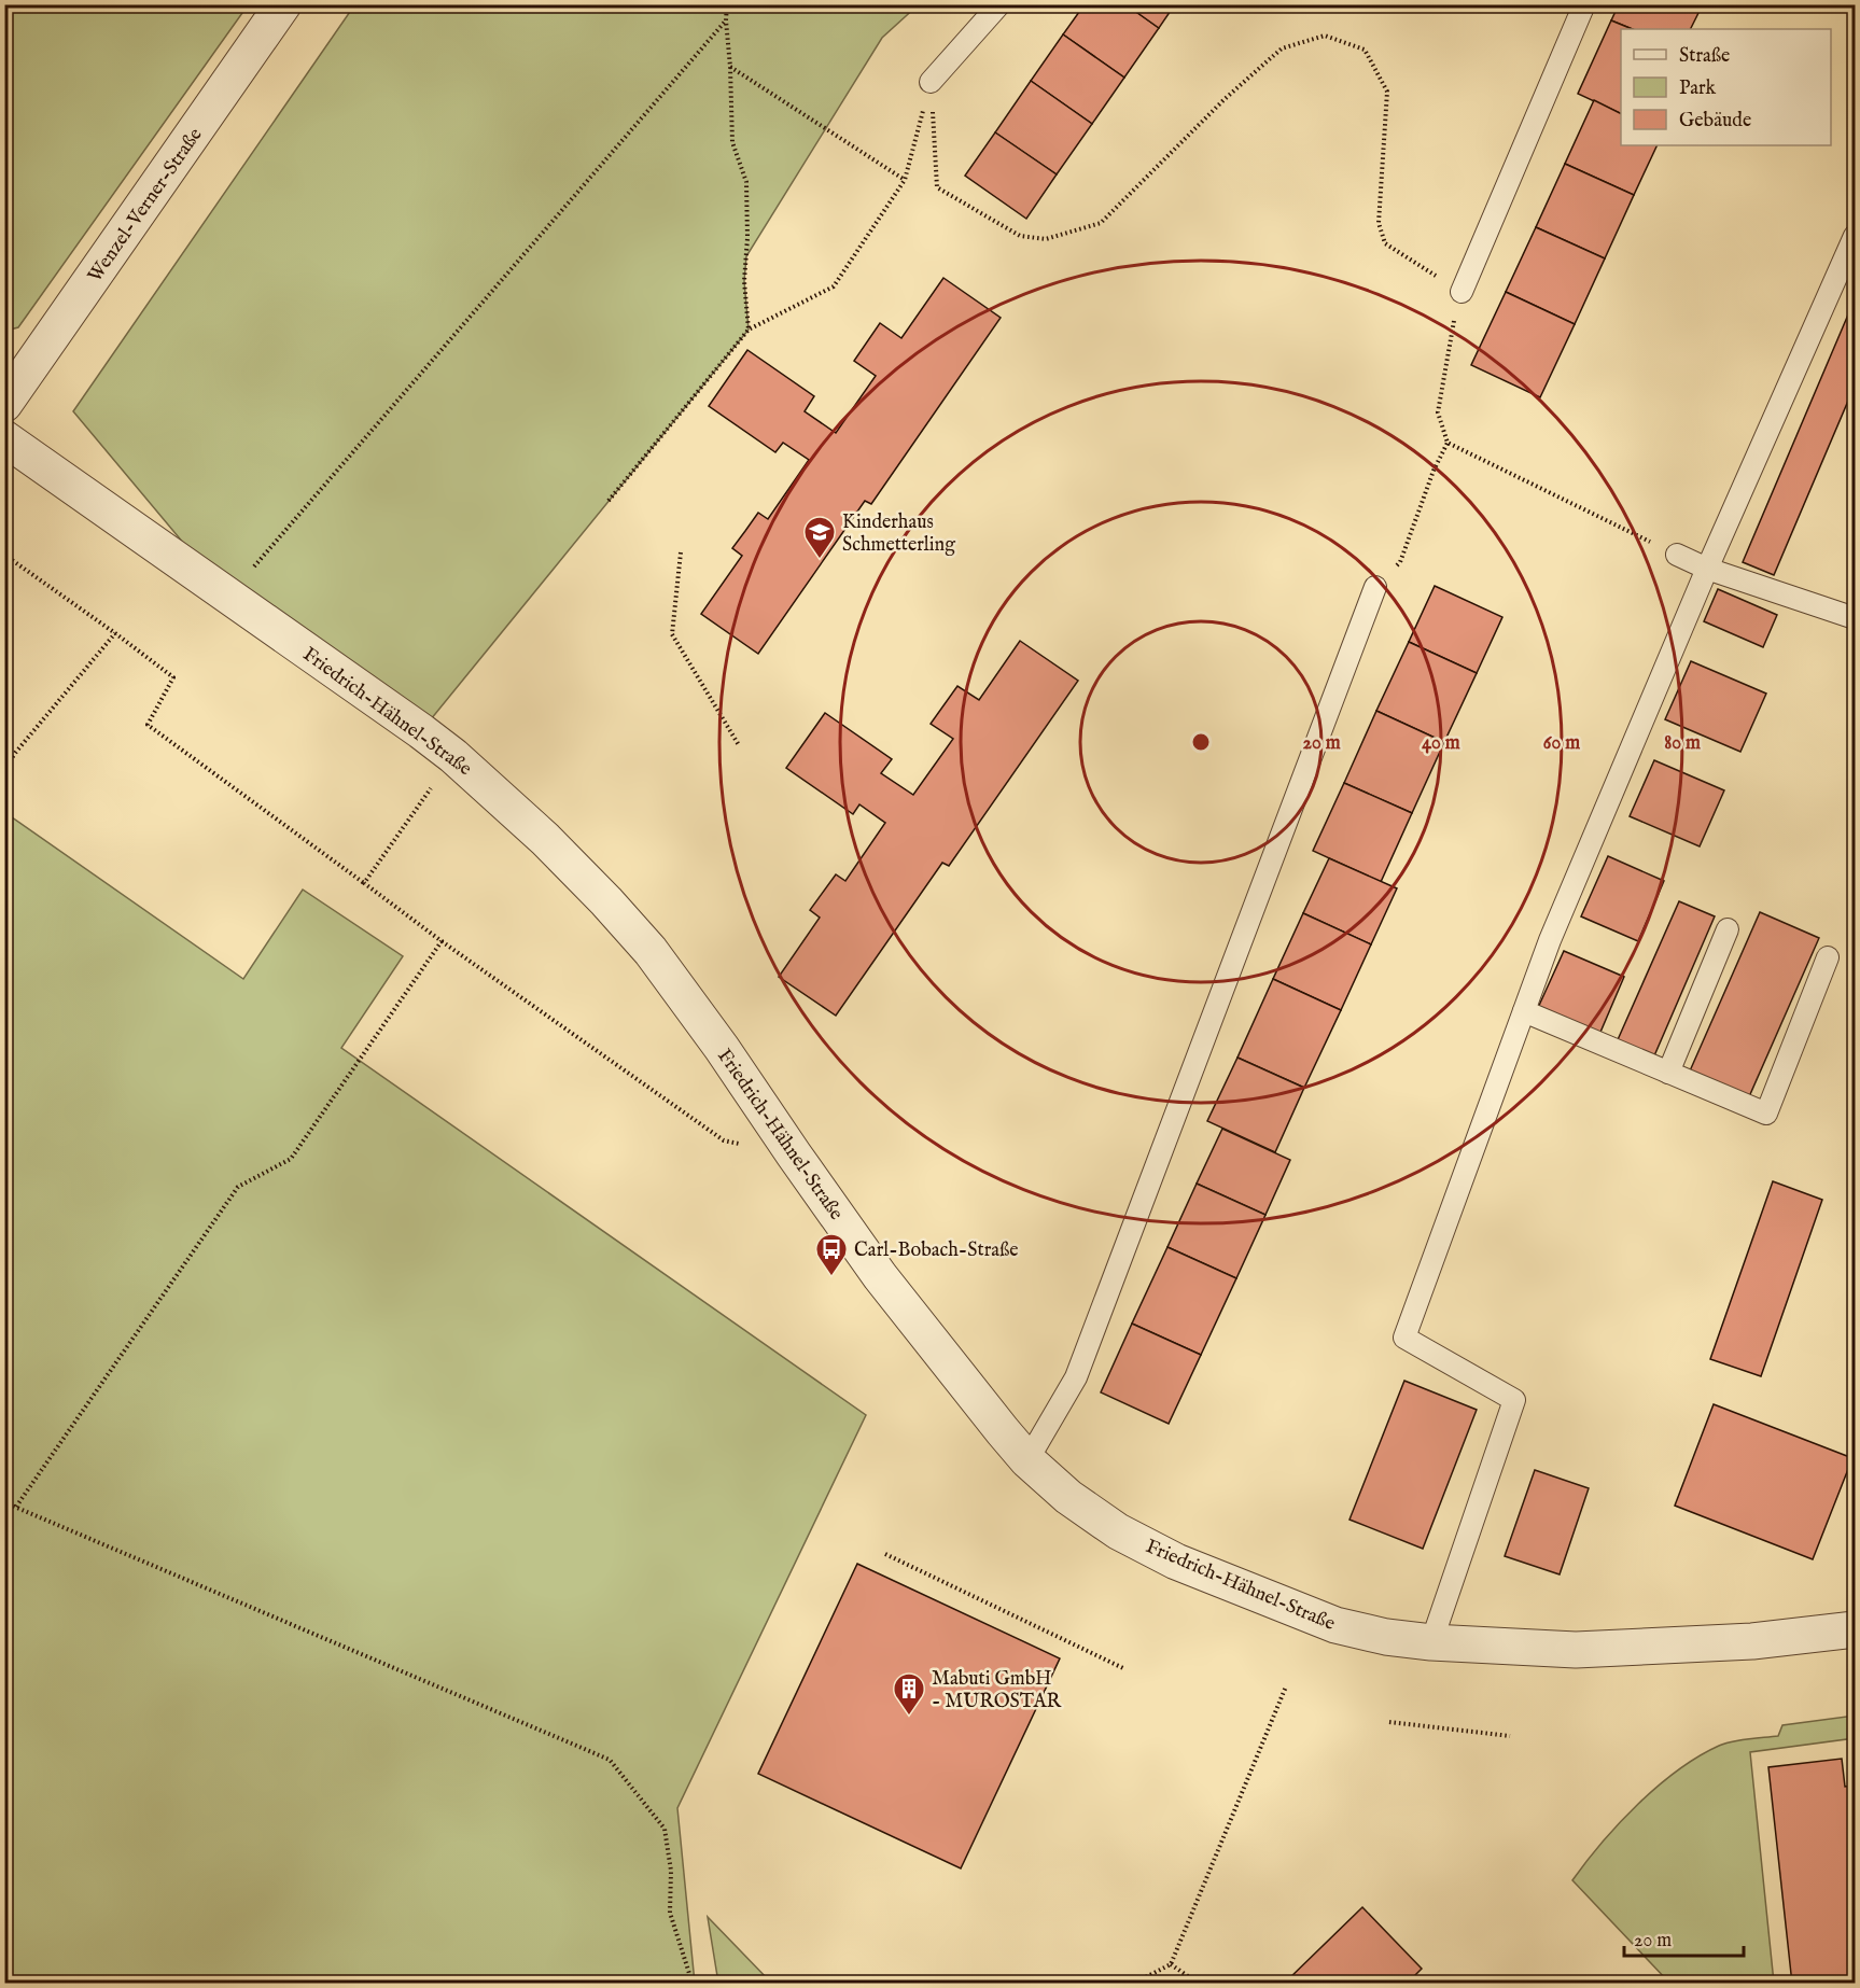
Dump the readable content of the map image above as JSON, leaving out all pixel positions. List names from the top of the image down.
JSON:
{
  "streets": {
    "street": ["Wenzel-Verner-Straße", "Friedrich-Hähnel-Straße"]
  },
  "places": {
    "school or university": ["Kinderhaus Schmetterling"],
    "bus stop": ["Carl-Bobach-Straße"],
    "building": ["Mabuti GmbH - MUROSTAR"]
  },
  "legend": ["Straße", "Park", "Gebäude"],
  "scale_bar": "20 m",
  "rings": [
    "20 m",
    "40 m",
    "60 m",
    "80 m"
  ]
}
